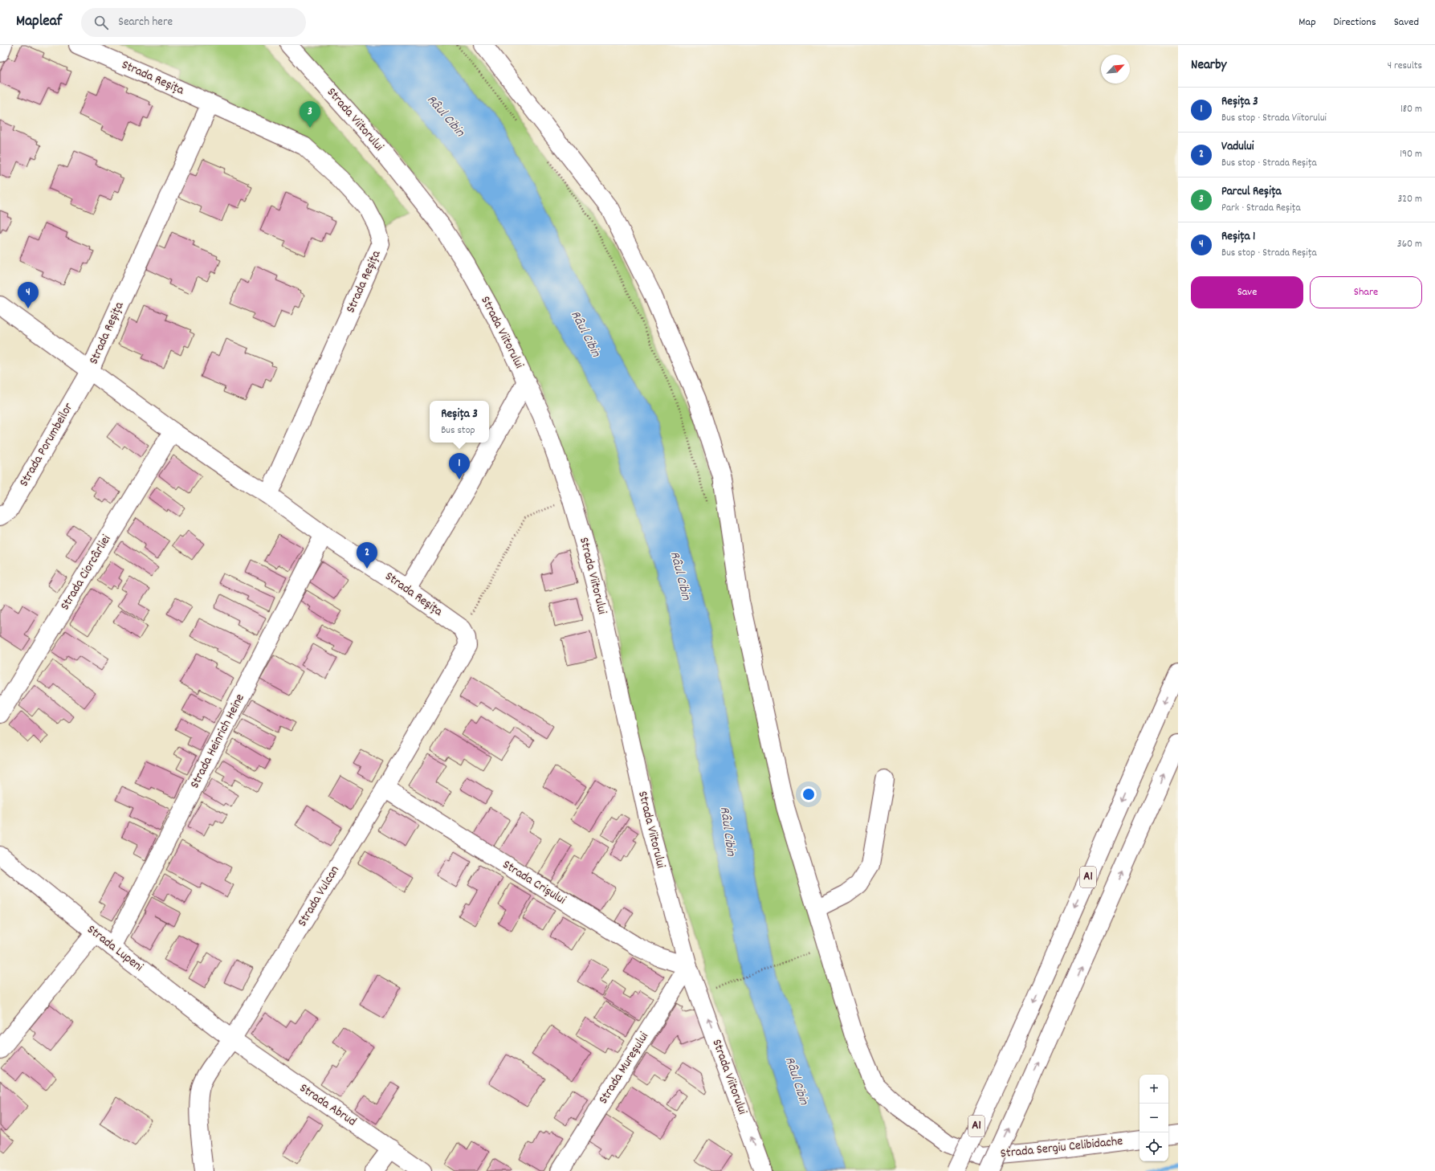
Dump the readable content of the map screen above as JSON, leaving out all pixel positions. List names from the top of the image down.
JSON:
{
  "streets": {
    "main road": [
      "Strada Reșița",
      "Strada Viitorului",
      "Strada Porumbeilor",
      "Strada Ciorcârliei",
      "Strada Heinrich Heine",
      "A1",
      "Strada Crișului",
      "Strada Vulcan",
      "Strada Lupeni",
      "Strada Mureșului",
      "Strada Abrud",
      "Strada Sergiu Celibidache"
    ]
  },
  "crossings": [
    ["Strada Reșița", "Strada Porumbeilor"],
    ["Strada Reșița", "Strada Ciorcârliei"],
    ["Strada Reșița", "Strada Heinrich Heine"],
    ["Strada Reșița", "Strada Vulcan"],
    ["Strada Viitorului", "Strada Crișului"],
    ["Strada Viitorului", "Strada Mureșului"],
    ["Strada Heinrich Heine", "Strada Lupeni"],
    ["A1", "Strada Sergiu Celibidache"],
    ["Strada Crișului", "Strada Vulcan"],
    ["Strada Crișului", "Strada Mureșului"],
    ["Strada Vulcan", "Strada Lupeni"],
    ["Strada Vulcan", "Strada Abrud"],
    ["Strada Lupeni", "Strada Abrud"]
  ],
  "water": ["Râul Cibin"],
  "north": "top right",
  "page": {
    "header": "Mapleaf",
    "search": "Search here",
    "nav": ["Map", "Directions", "Saved"],
    "heading": ["Nearby", "4 results"],
    "list": [
      {
        "mark": "1",
        "name": "Reșița 3",
        "note": "Bus stop · Strada Viitorului",
        "value": "180 m"
      },
      {
        "mark": "2",
        "name": "Vadului",
        "note": "Bus stop · Strada Reșița",
        "value": "190 m"
      },
      {
        "mark": "3",
        "name": "Parcul Reșița",
        "note": "Park · Strada Reșița",
        "value": "320 m"
      },
      {
        "mark": "4",
        "name": "Reșița 1",
        "note": "Bus stop · Strada Reșița",
        "value": "360 m"
      }
    ],
    "pins": [
      "3",
      "4",
      "1",
      "2"
    ],
    "buttons": ["Save", "Share"],
    "popup": ["Reșița 3", "Bus stop"],
    "map_buttons": ["+", "−"]
  }
}
